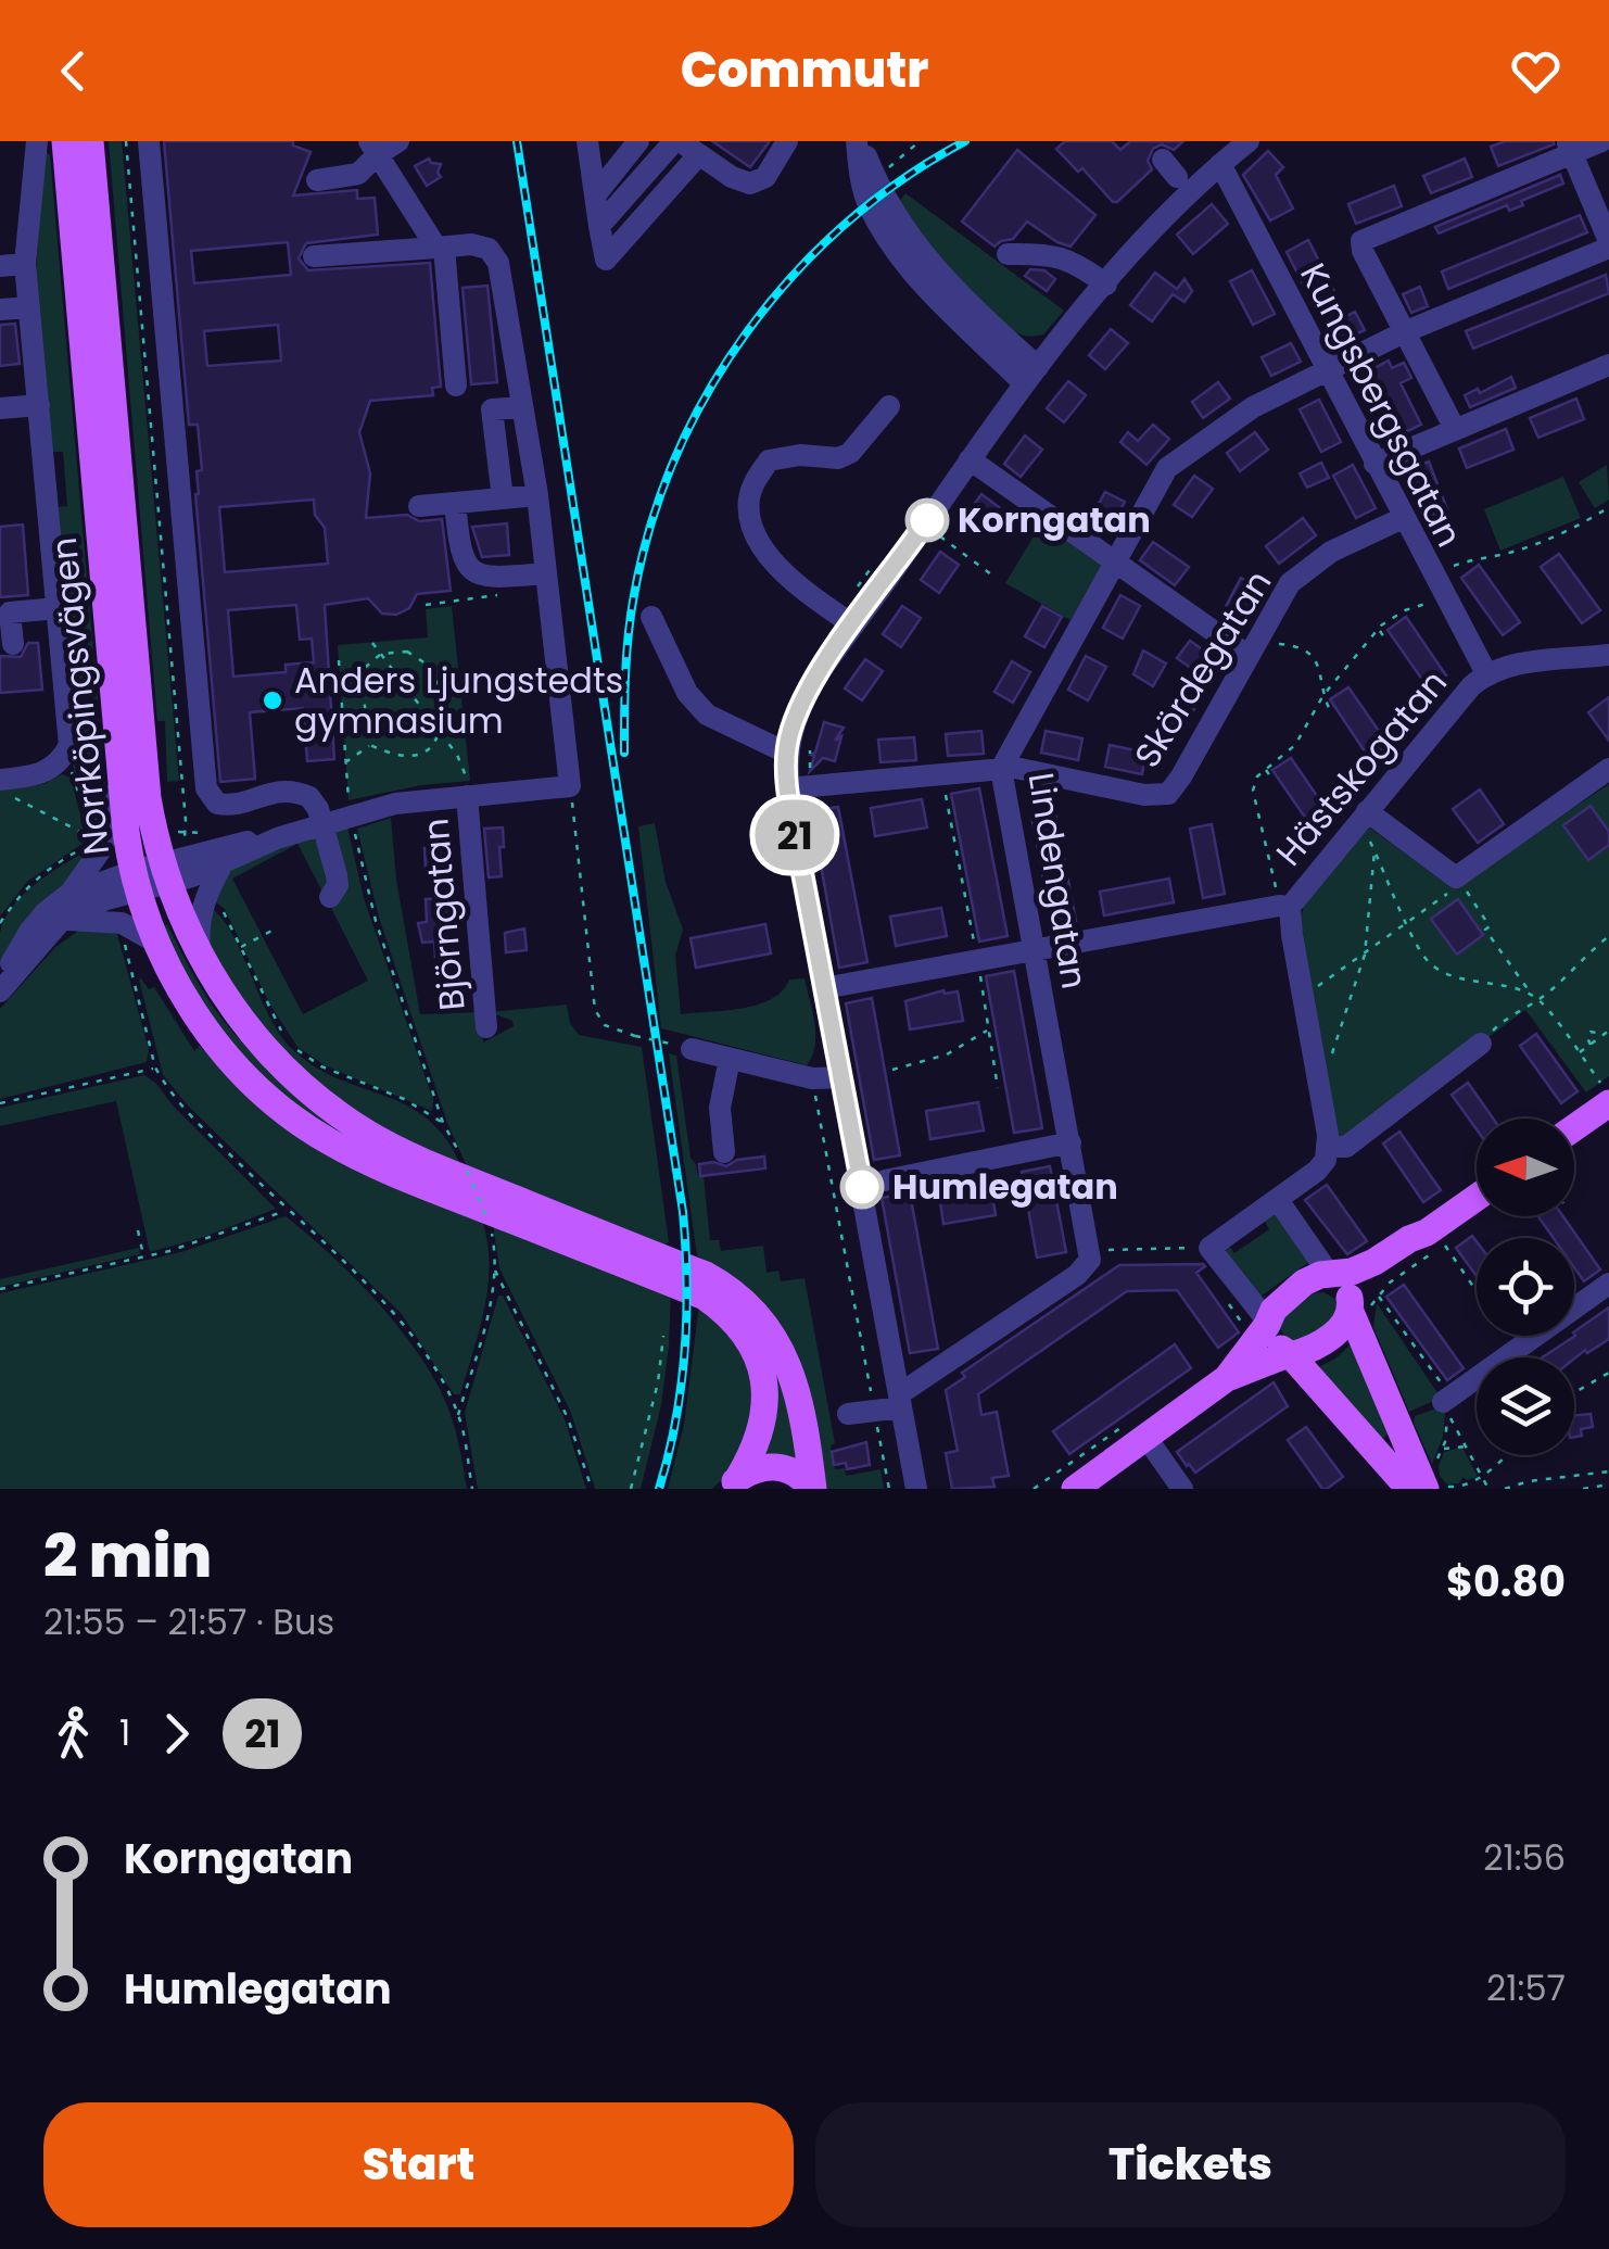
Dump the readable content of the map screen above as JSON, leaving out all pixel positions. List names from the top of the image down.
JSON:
{
  "streets": {
    "main road": ["Norrköpingsvägen"],
    "street": [
      "Kungsbergsgatan",
      "Skördegatan",
      "Hästskogatan",
      "Lindengatan",
      "Björngatan"
    ]
  },
  "crossings": [
    ["Kungsbergsgatan", "Skördegatan"],
    ["Kungsbergsgatan", "Hästskogatan"],
    ["Kungsbergsgatan", "Lindengatan"],
    ["Skördegatan", "Lindengatan"]
  ],
  "places": ["Korngatan", "Anders Ljungstedts gymnasium", "Humlegatan"],
  "lines": ["bus line 21"],
  "north": "left",
  "page": {
    "header": "Commutr",
    "on_map": "21",
    "heading": ["2 min", "21:55 – 21:57 · Bus", "$0.80"],
    "legs": ["1", "21"],
    "list": [
      {
        "name": "Korngatan",
        "value": "21:56"
      },
      {
        "name": "Humlegatan",
        "value": "21:57"
      }
    ],
    "buttons": ["Start", "Tickets"]
  }
}
